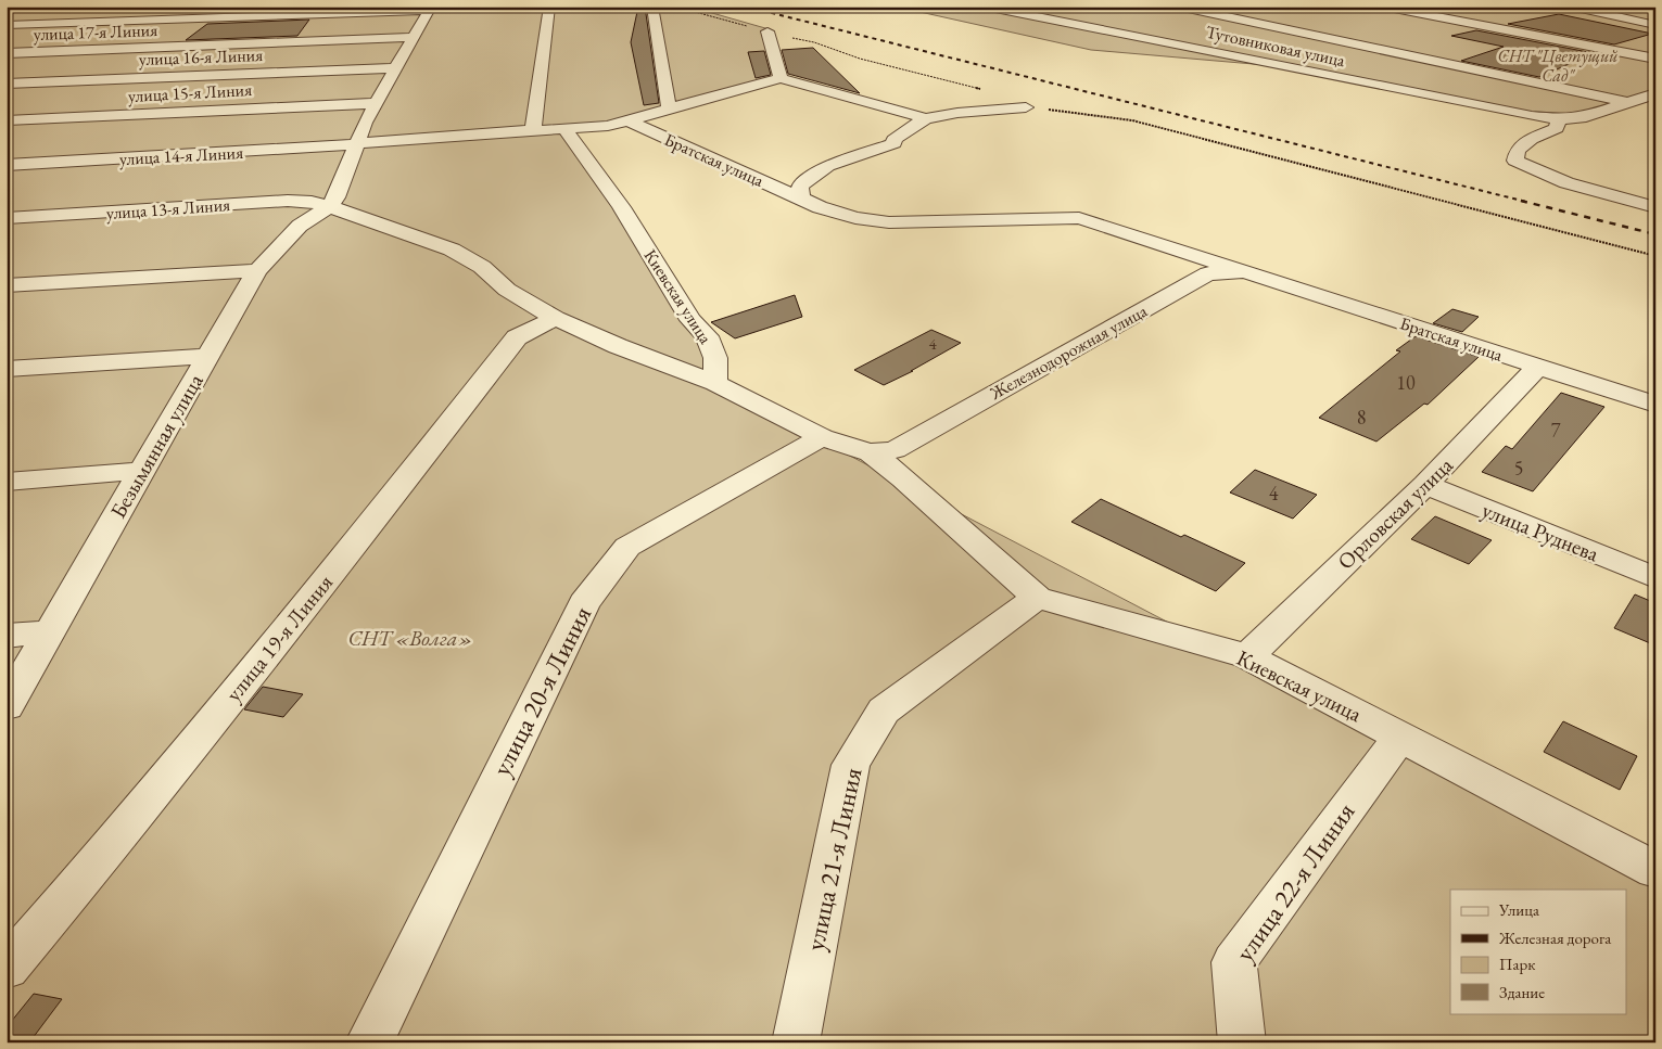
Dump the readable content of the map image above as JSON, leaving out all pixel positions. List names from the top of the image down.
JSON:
{
  "streets": {
    "street": [
      "улица 17-я Линия",
      "Тутовниковая улица",
      "улица 16-я Линия",
      "улица 15-я Линия",
      "улица 14-я Линия",
      "Братская улица",
      "улица 13-я Линия",
      "Киевская улица",
      "Железнодорожная улица",
      "Безымянная улица",
      "Орловская улица",
      "улица Руднева",
      "улица 19-я Линия",
      "улица 20-я Линия",
      "улица 21-я Линия",
      "улица 22-я Линия"
    ]
  },
  "crossings": [
    ["улица 14-я Линия", "Братская улица"],
    ["улица 14-я Линия", "Киевская улица"],
    ["Братская улица", "Железнодорожная улица"],
    ["Братская улица", "Орловская улица"],
    ["улица 13-я Линия", "Киевская улица"],
    ["улица 13-я Линия", "Безымянная улица"],
    ["улица 13-я Линия", "улица 19-я Линия"],
    ["Киевская улица", "Железнодорожная улица"],
    ["Киевская улица", "Орловская улица"],
    ["Киевская улица", "улица 20-я Линия"],
    ["Киевская улица", "улица 21-я Линия"],
    ["Киевская улица", "улица 22-я Линия"],
    ["Орловская улица", "улица Руднева"]
  ],
  "parks": ["СНТ \"Цветущий Сад\"", "СНТ «Волга»"],
  "house_numbers": [
    "4",
    "10",
    "8",
    "7",
    "5",
    "4"
  ],
  "legend": [
    "Улица",
    "Железная дорога",
    "Парк",
    "Здание"
  ]
}
